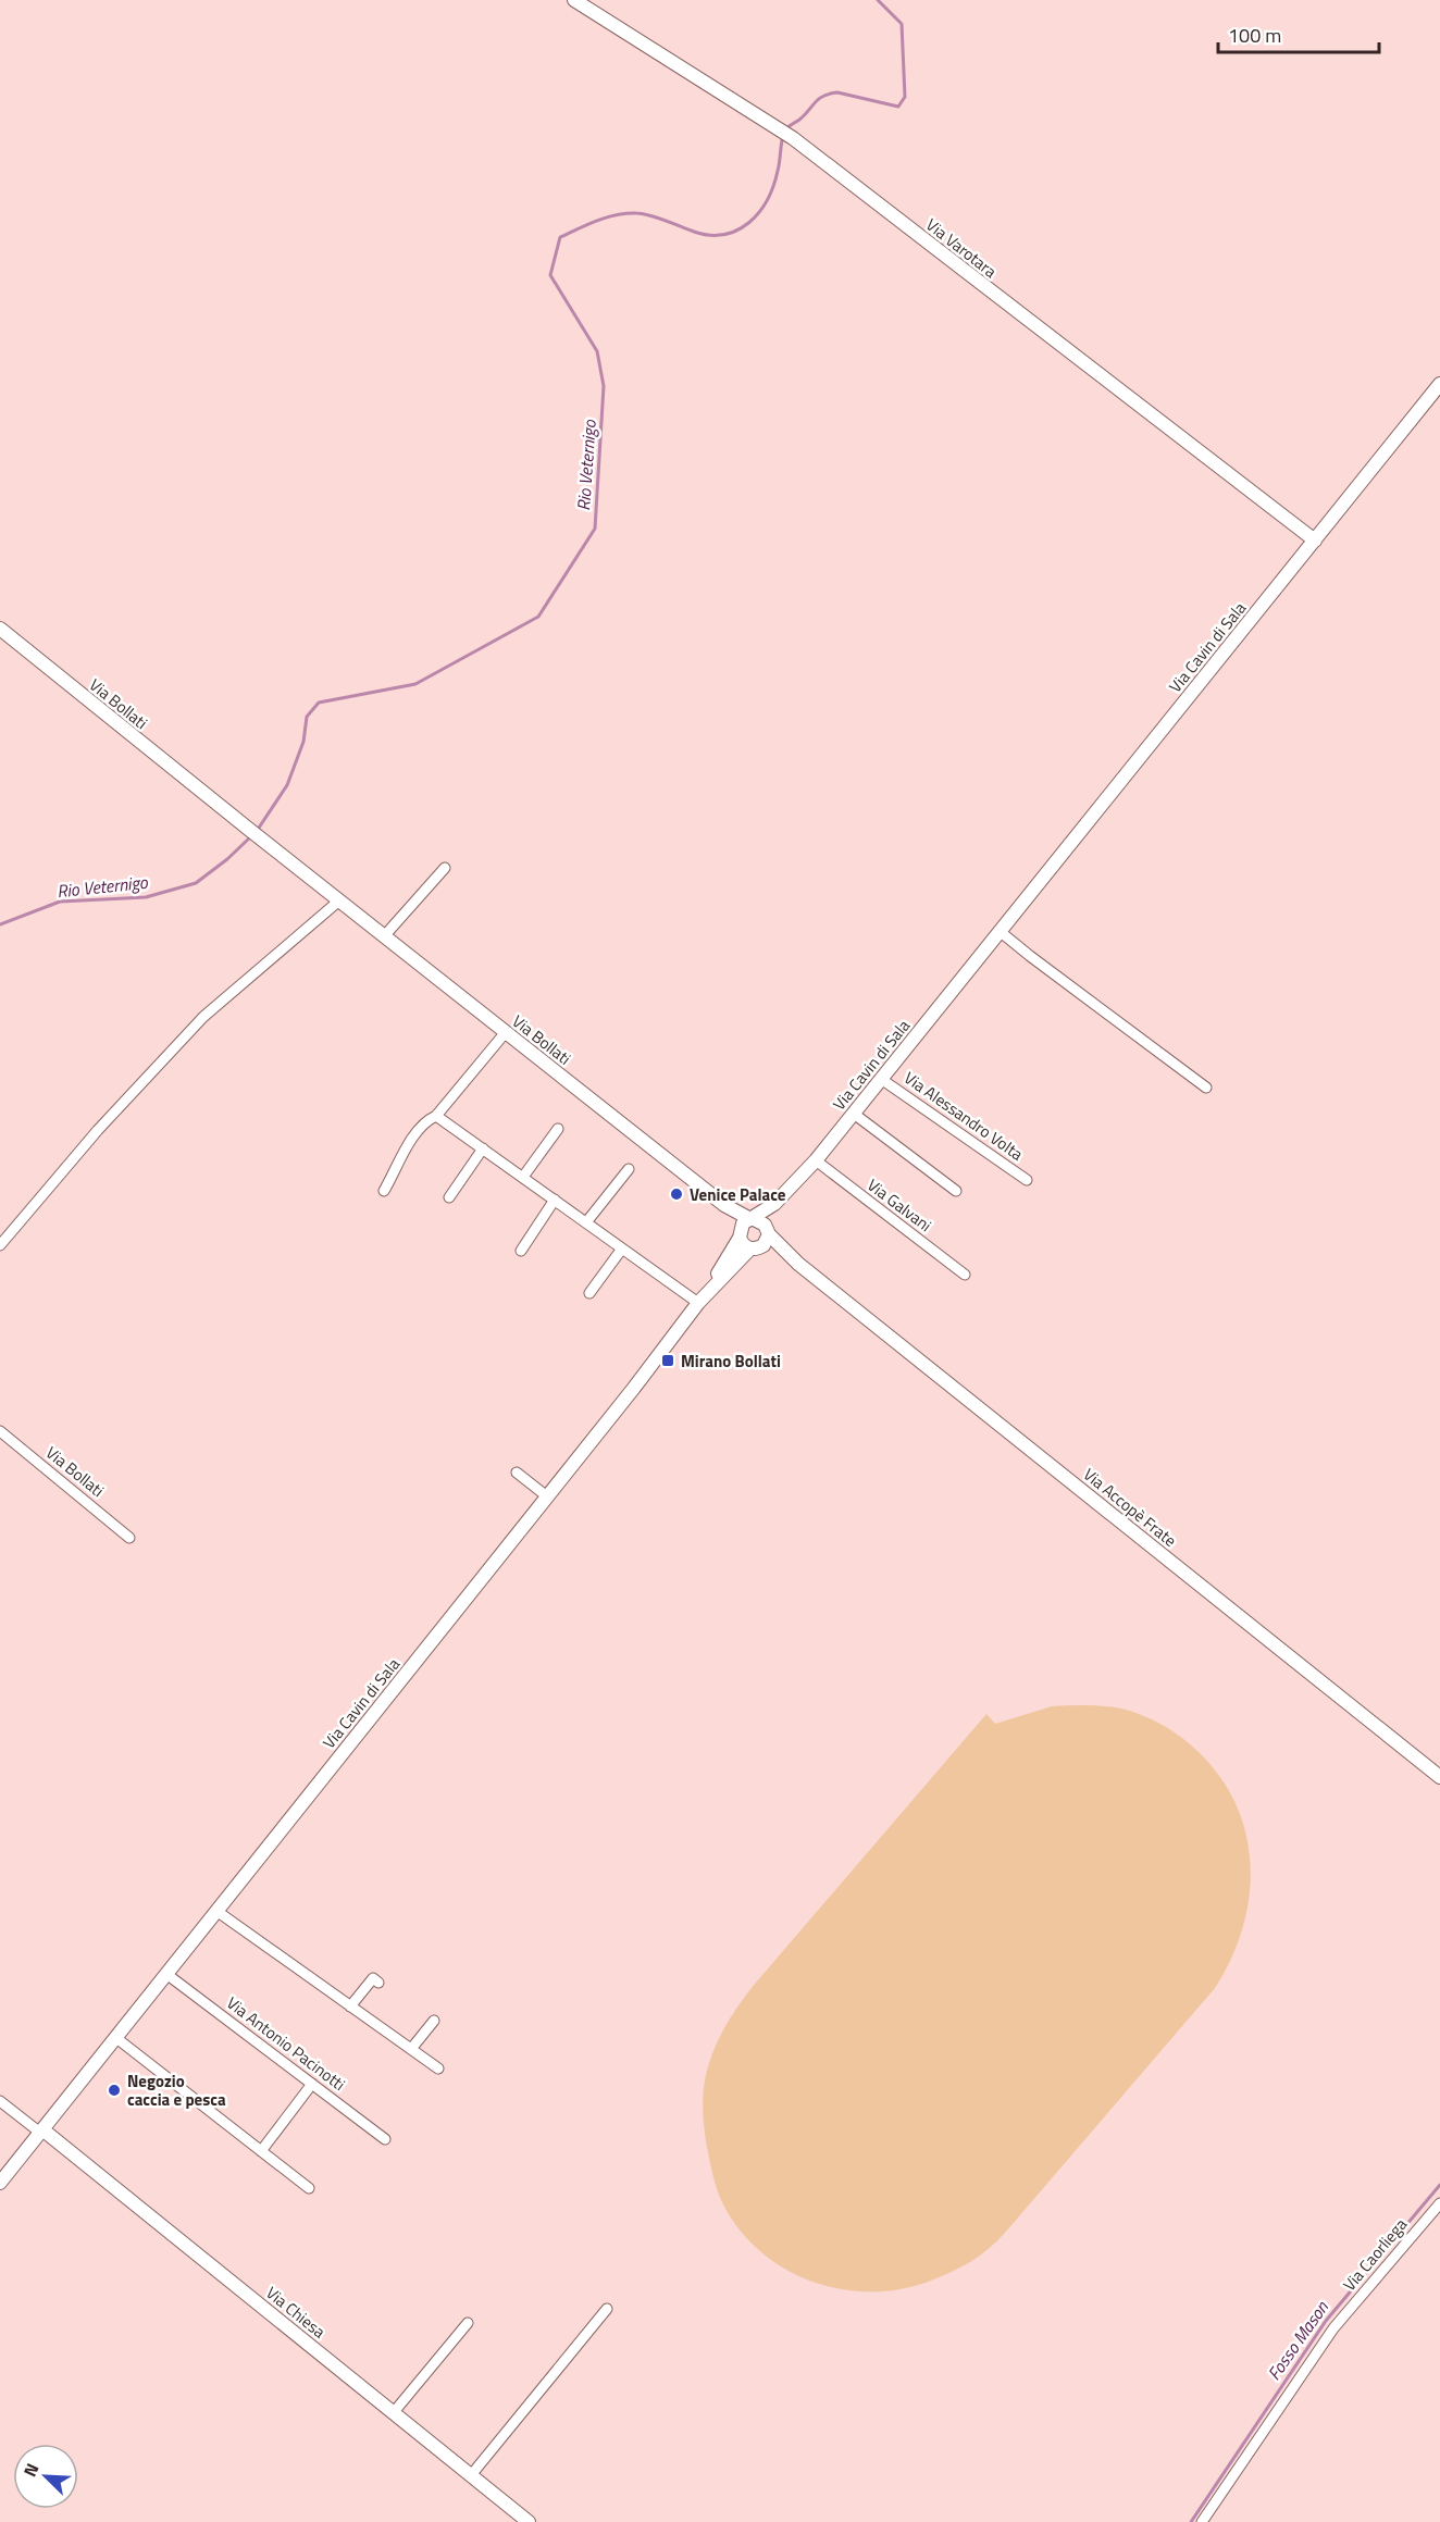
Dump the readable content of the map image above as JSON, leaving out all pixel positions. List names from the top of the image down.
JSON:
{
  "streets": {
    "main road": [
      "Via Varotara",
      "Via Cavin di Sala",
      "Via Bollati",
      "Via Accopè Frate",
      "Via Chiesa"
    ],
    "street": [
      "Via Alessandro Volta",
      "Via Galvani",
      "Via Antonio Pacinotti",
      "Via Caorliega"
    ]
  },
  "crossings": [
    ["Via Varotara", "Via Cavin di Sala"],
    ["Via Cavin di Sala", "Via Bollati"],
    ["Via Cavin di Sala", "Via Alessandro Volta"],
    ["Via Cavin di Sala", "Via Galvani"],
    ["Via Cavin di Sala", "Via Accopè Frate"],
    ["Via Cavin di Sala", "Via Antonio Pacinotti"],
    ["Via Cavin di Sala", "Via Chiesa"],
    ["Via Bollati", "Via Accopè Frate"]
  ],
  "water": ["Rio Veternigo", "Fosso Mason"],
  "places": {
    "other": ["Venice Palace", "Negozio caccia e pesca"],
    "transit": ["Mirano Bollati"]
  },
  "scale_bar": "100 m",
  "north": "top left"
}
